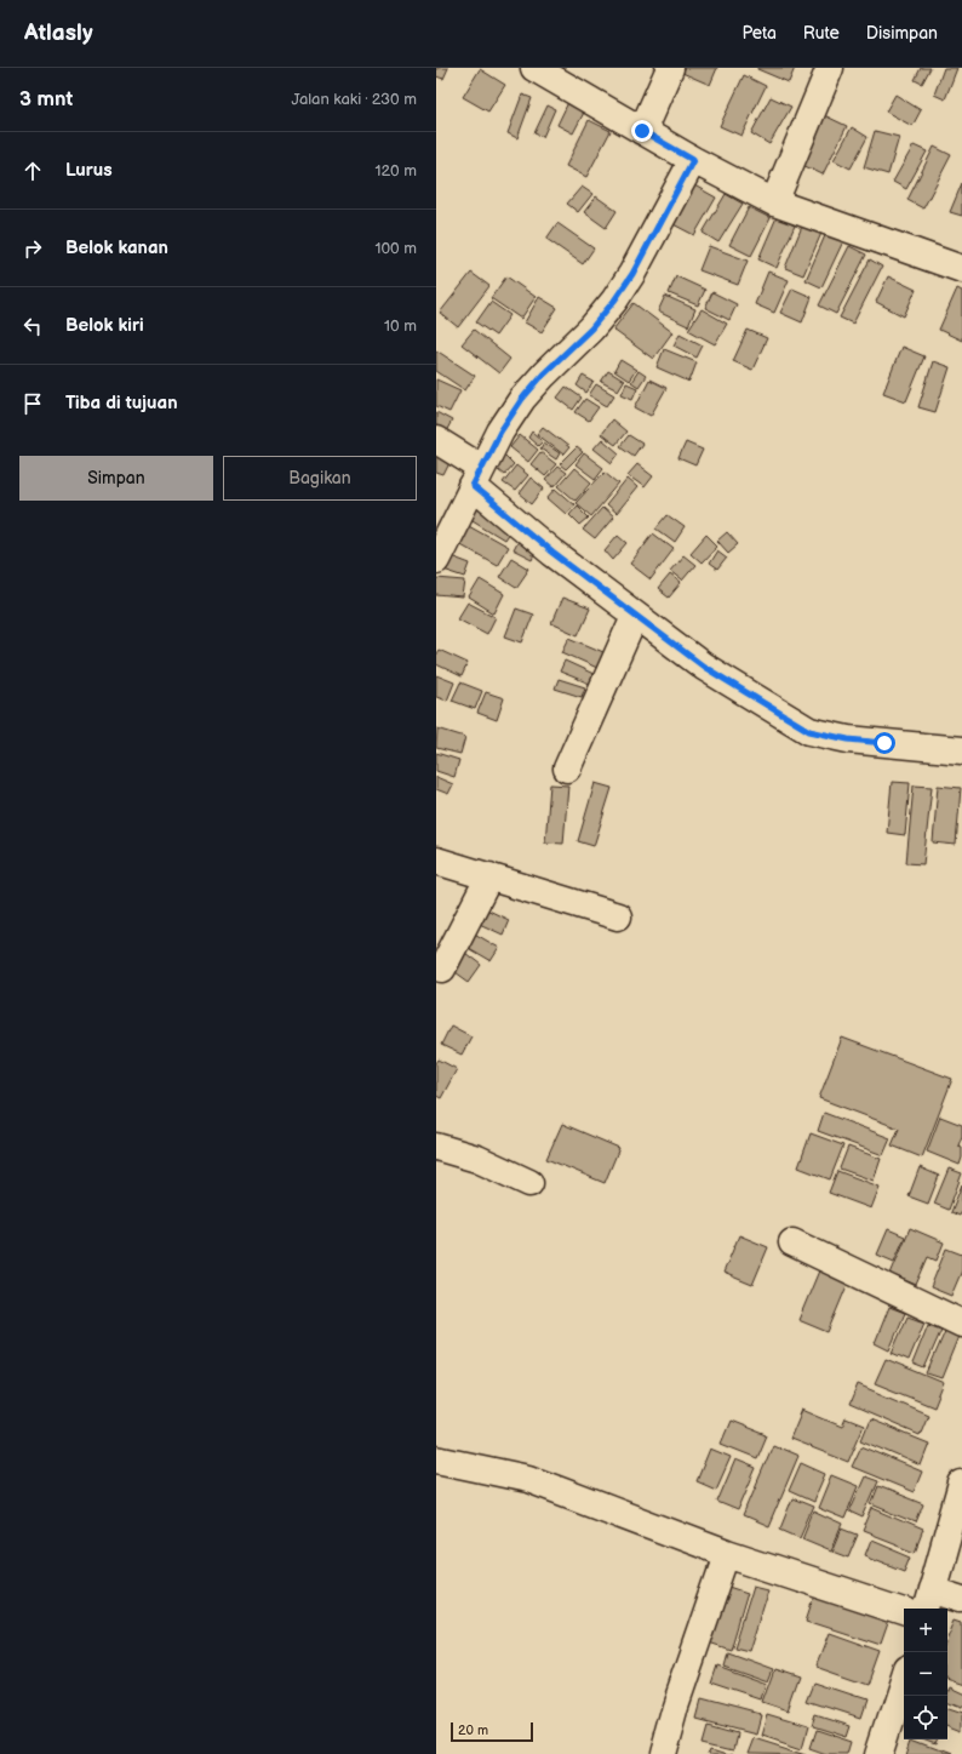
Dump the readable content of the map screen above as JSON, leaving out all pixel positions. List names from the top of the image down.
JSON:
{
  "scale_bar": "20 m",
  "page": {
    "header": "Atlasly",
    "nav": ["Peta", "Rute", "Disimpan"],
    "heading": ["3 mnt", "Jalan kaki · 230 m"],
    "list": [
      ["Lurus", "120 m"],
      ["Belok kanan", "100 m"],
      ["Belok kiri", "10 m"],
      "Tiba di tujuan"
    ],
    "buttons": ["Simpan", "Bagikan"],
    "map_buttons": ["+", "−"],
    "scale": "20 m"
  }
}
